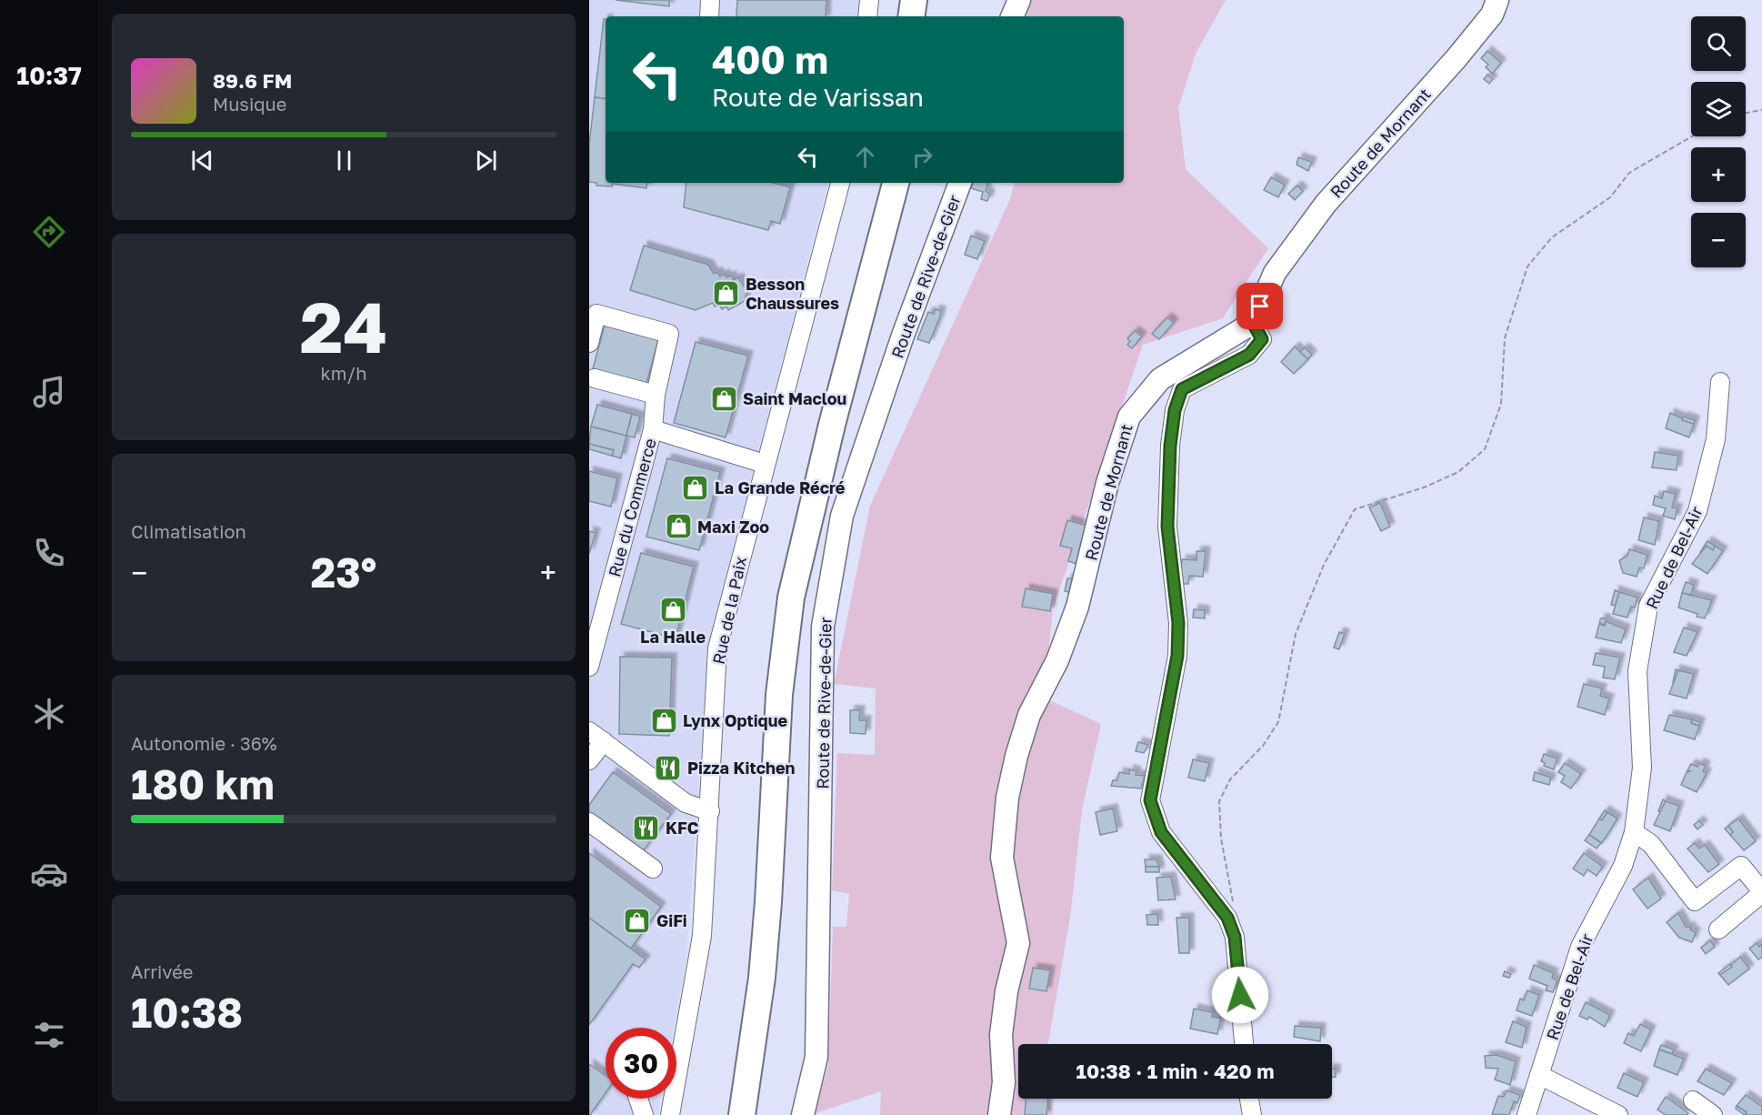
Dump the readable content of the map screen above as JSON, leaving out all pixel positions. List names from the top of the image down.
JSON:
{
  "streets": {
    "main road": ["Route de Mornant", "Route de Rive-de-Gier"],
    "street": ["Rue du Commerce", "Rue de Bel-Air", "Rue de la Paix"]
  },
  "crossings": [
    ["Rue du Commerce", "Rue de la Paix"]
  ],
  "places": {
    "shop": [
      "Besson Chaussures",
      "Saint Maclou",
      "La Grande Récré",
      "Maxi Zoo",
      "La Halle",
      "Lynx Optique",
      "GiFi"
    ],
    "restaurant": ["Pizza Kitchen", "KFC"]
  },
  "page": {
    "tabs": "10:37",
    "map_buttons": ["+", "−"],
    "turn": ["400 m", "Route de Varissan"],
    "song": ["89.6 FM", "Musique"],
    "tile": [
      ["24", "km/h"],
      "Climatisation",
      ["Autonomie · 36%", "180 km"],
      ["Arrivée", "10:38"]
    ],
    "heat": ["−", "23°", "+"],
    "limit": "30",
    "trip": "10:38 · 1 min · 420 m"
  }
}
